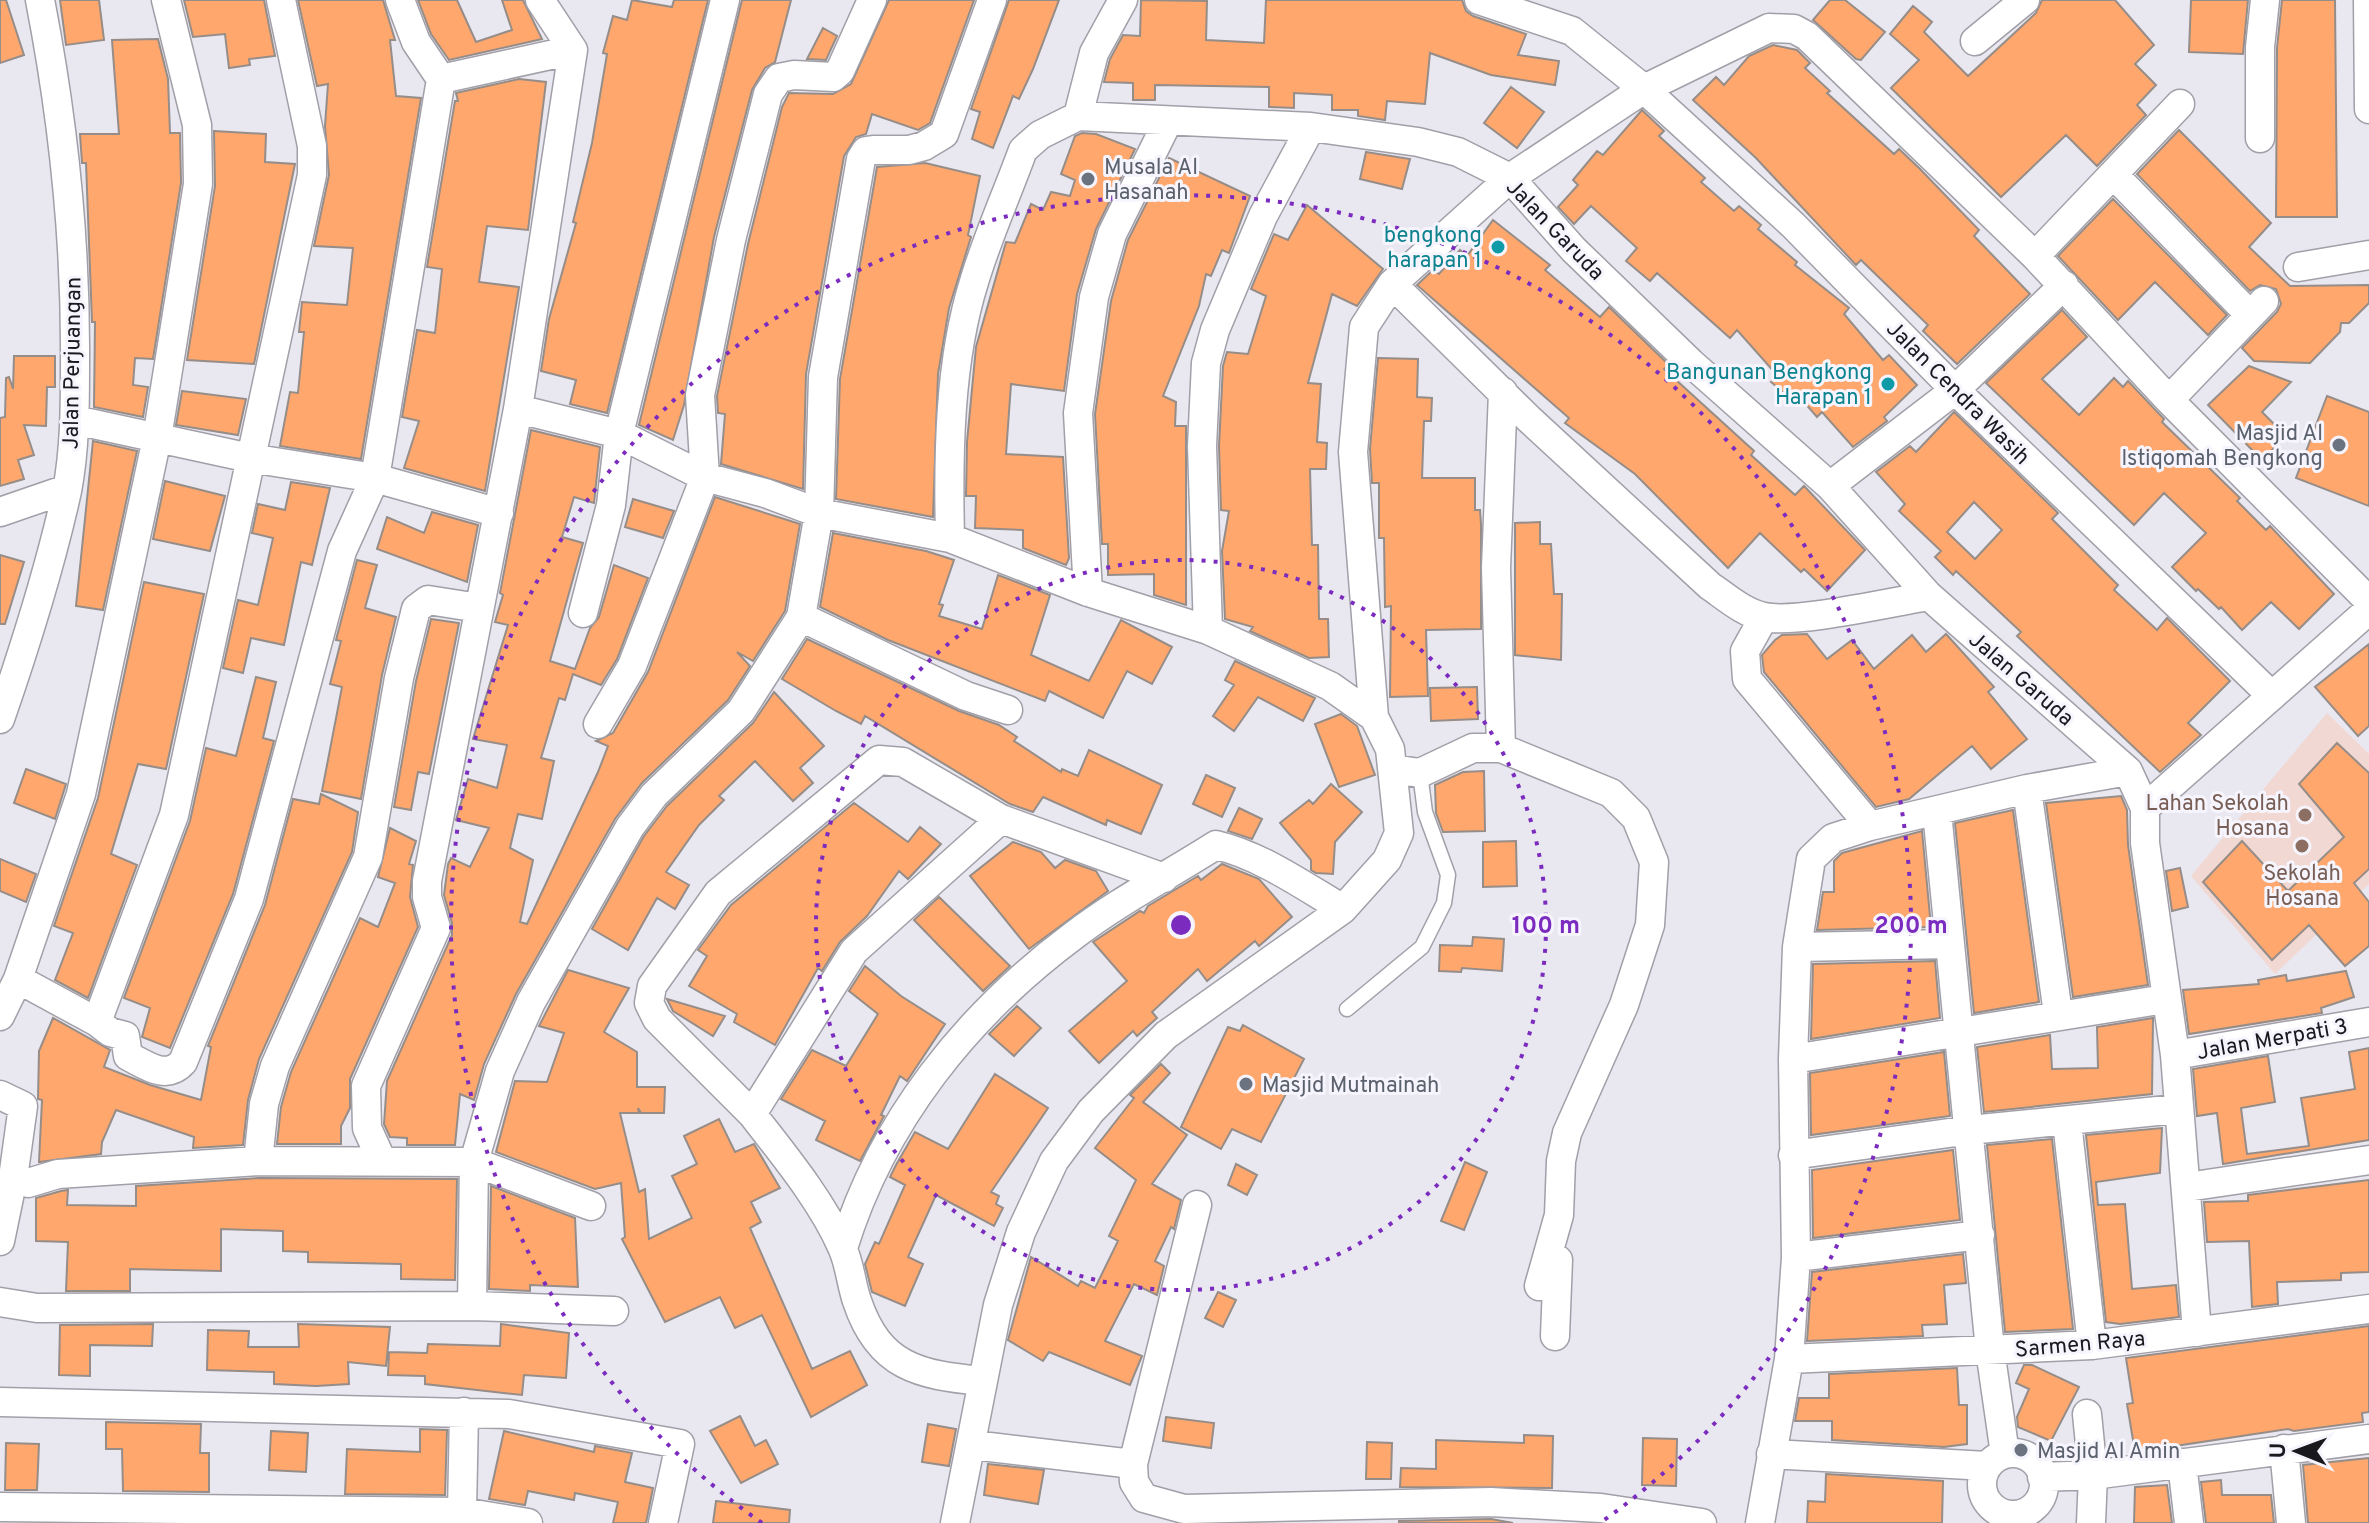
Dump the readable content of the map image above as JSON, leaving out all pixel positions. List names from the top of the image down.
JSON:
{
  "streets": {
    "street": [
      "Jalan Garuda",
      "Jalan Perjuangan",
      "Jalan Cendra Wasih",
      "Jalan Merpati 3",
      "Sarmen Raya"
    ]
  },
  "places": [
    "Musala Al Hasanah",
    "bengkong harapan 1",
    "Bangunan Bengkong Harapan 1",
    "Masjid Al Istiqomah Bengkong",
    "Lahan Sekolah Hosana",
    "Sekolah Hosana",
    "Masjid Mutmainah",
    "Masjid Al Amin"
  ],
  "north": "left",
  "rings": ["100 m", "200 m"]
}
